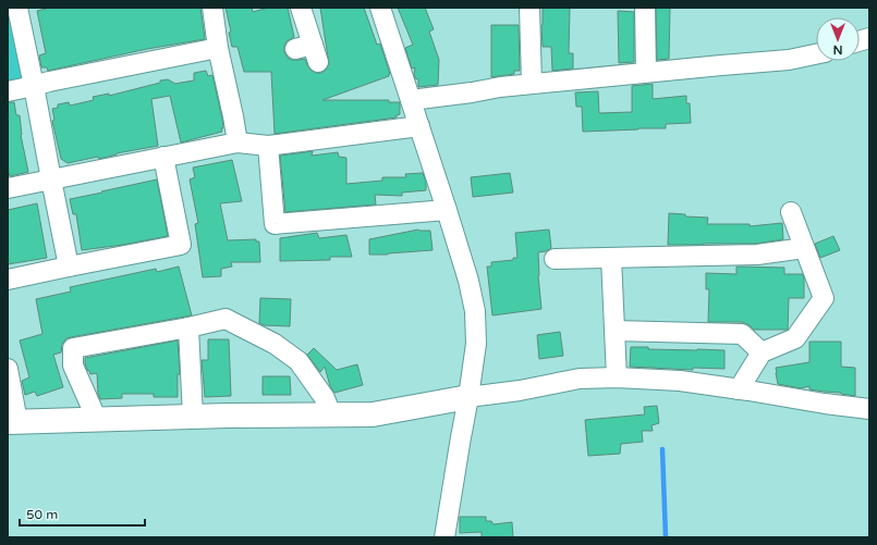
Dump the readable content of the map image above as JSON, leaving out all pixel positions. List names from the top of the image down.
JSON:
{
  "scale_bar": "50 m",
  "north": "bottom"
}
